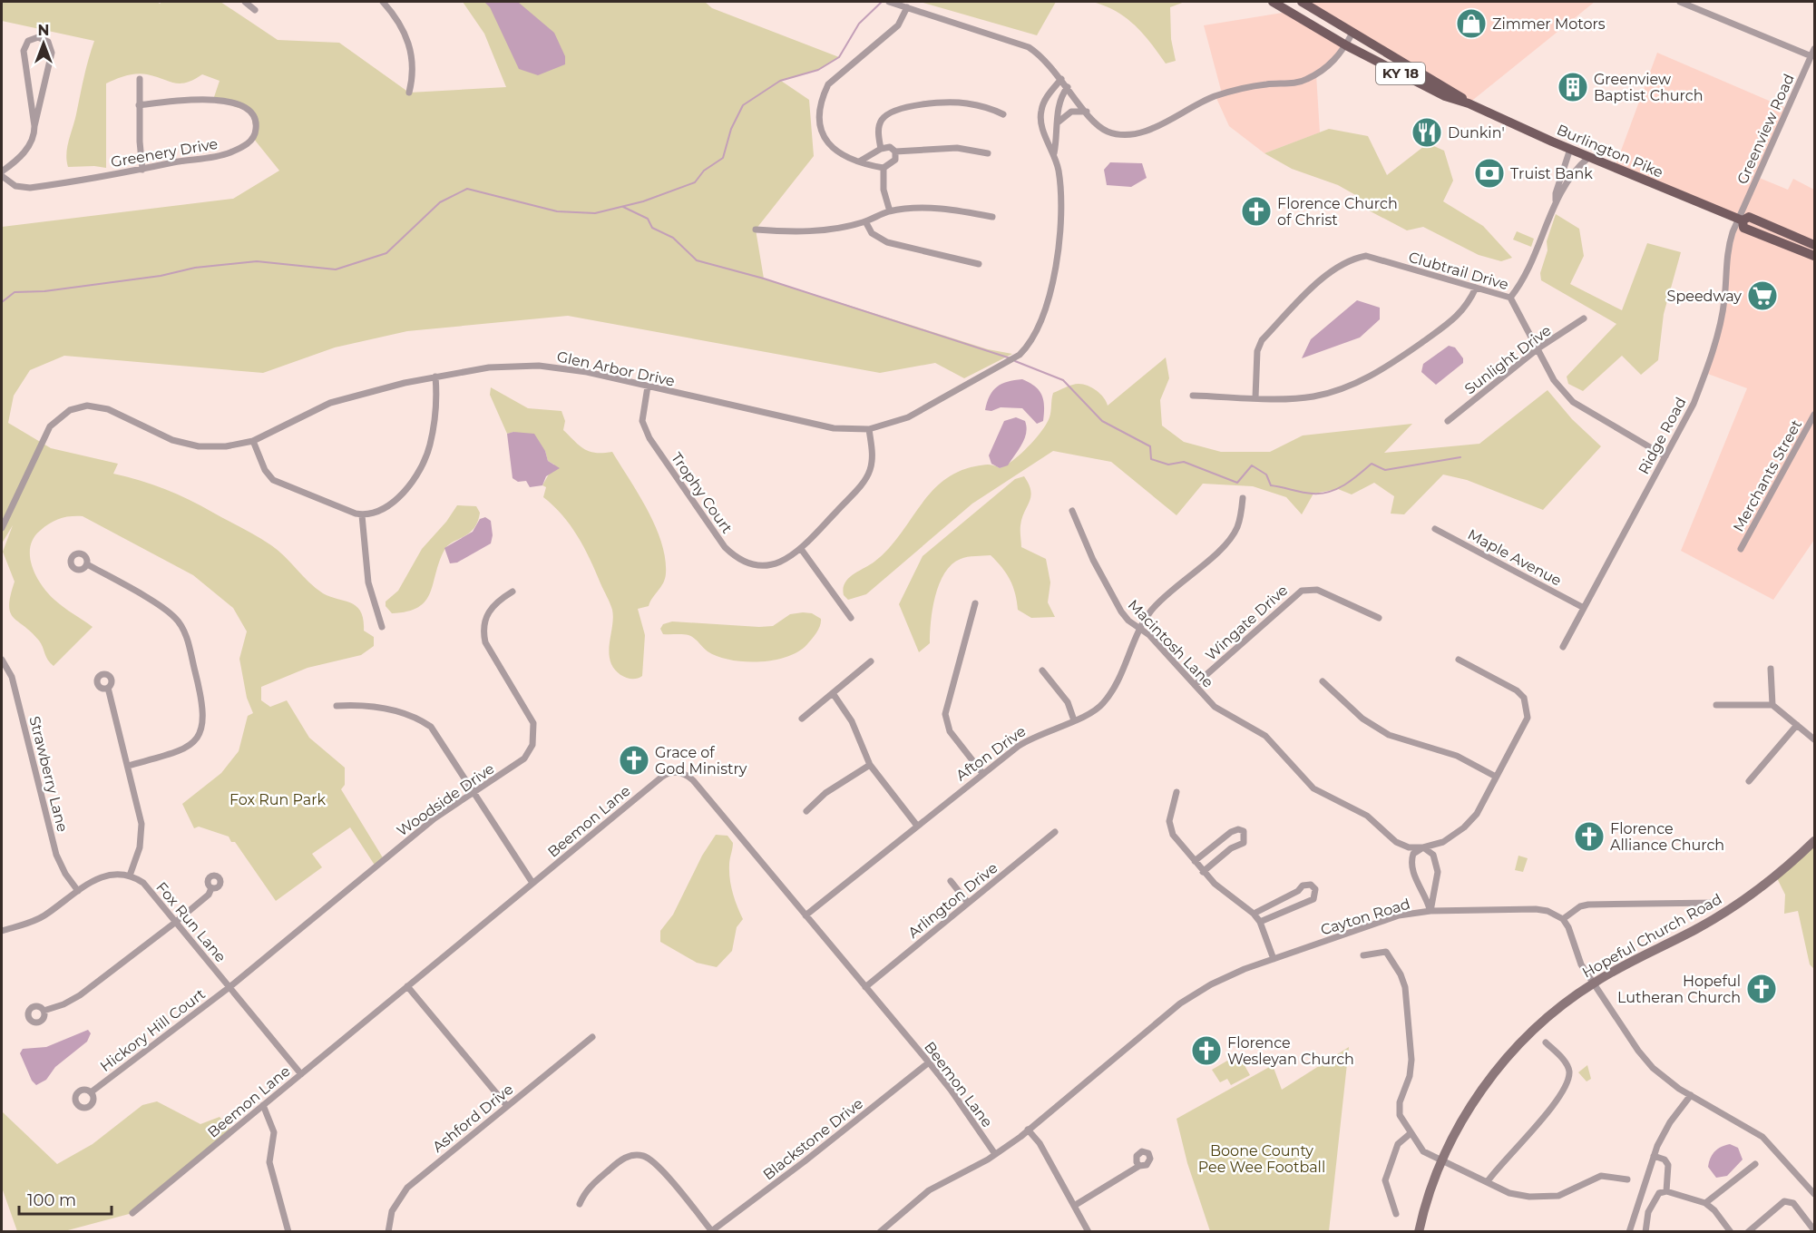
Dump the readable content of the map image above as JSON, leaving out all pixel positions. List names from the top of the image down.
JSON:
{
  "streets": {
    "main road": ["KY 18", "Burlington Pike", "Hopeful Church Road"],
    "street": [
      "Greenview Road",
      "Greenery Drive",
      "Clubtrail Drive",
      "Sunlight Drive",
      "Glen Arbor Drive",
      "Ridge Road",
      "Merchants Street",
      "Trophy Court",
      "Maple Avenue",
      "Wingate Drive",
      "Macintosh Lane",
      "Afton Drive",
      "Strawberry Lane",
      "Woodside Drive",
      "Beemon Lane",
      "Arlington Drive",
      "Cayton Road",
      "Fox Run Lane",
      "Hickory Hill Court",
      "Ashford Drive",
      "Blackstone Drive"
    ]
  },
  "crossings": [
    ["Greenview Road", "Burlington Pike"],
    ["Greenview Road", "Ridge Road"],
    ["Burlington Pike", "Ridge Road"],
    ["Clubtrail Drive", "Sunlight Drive"],
    ["Clubtrail Drive", "Ridge Road"],
    ["Glen Arbor Drive", "Trophy Court"],
    ["Ridge Road", "Maple Avenue"],
    ["Wingate Drive", "Macintosh Lane"],
    ["Macintosh Lane", "Afton Drive"],
    ["Afton Drive", "Beemon Lane"],
    ["Woodside Drive", "Fox Run Lane"],
    ["Woodside Drive", "Hickory Hill Court"],
    ["Beemon Lane", "Arlington Drive"],
    ["Beemon Lane", "Cayton Road"],
    ["Beemon Lane", "Fox Run Lane"],
    ["Beemon Lane", "Blackstone Drive"],
    ["Fox Run Lane", "Hickory Hill Court"]
  ],
  "parks": ["Fox Run Park", "Boone County Pee Wee Football"],
  "places": {
    "shop": ["Zimmer Motors"],
    "building": ["Greenview Baptist Church"],
    "restaurant": ["Dunkin'"],
    "bank": ["Truist Bank"],
    "church": [
      "Florence Church of Christ",
      "Grace of God Ministry",
      "Florence Alliance Church",
      "Hopeful Lutheran Church",
      "Florence Wesleyan Church"
    ],
    "supermarket": ["Speedway"]
  },
  "scale_bar": "100 m",
  "north": "top"
}
